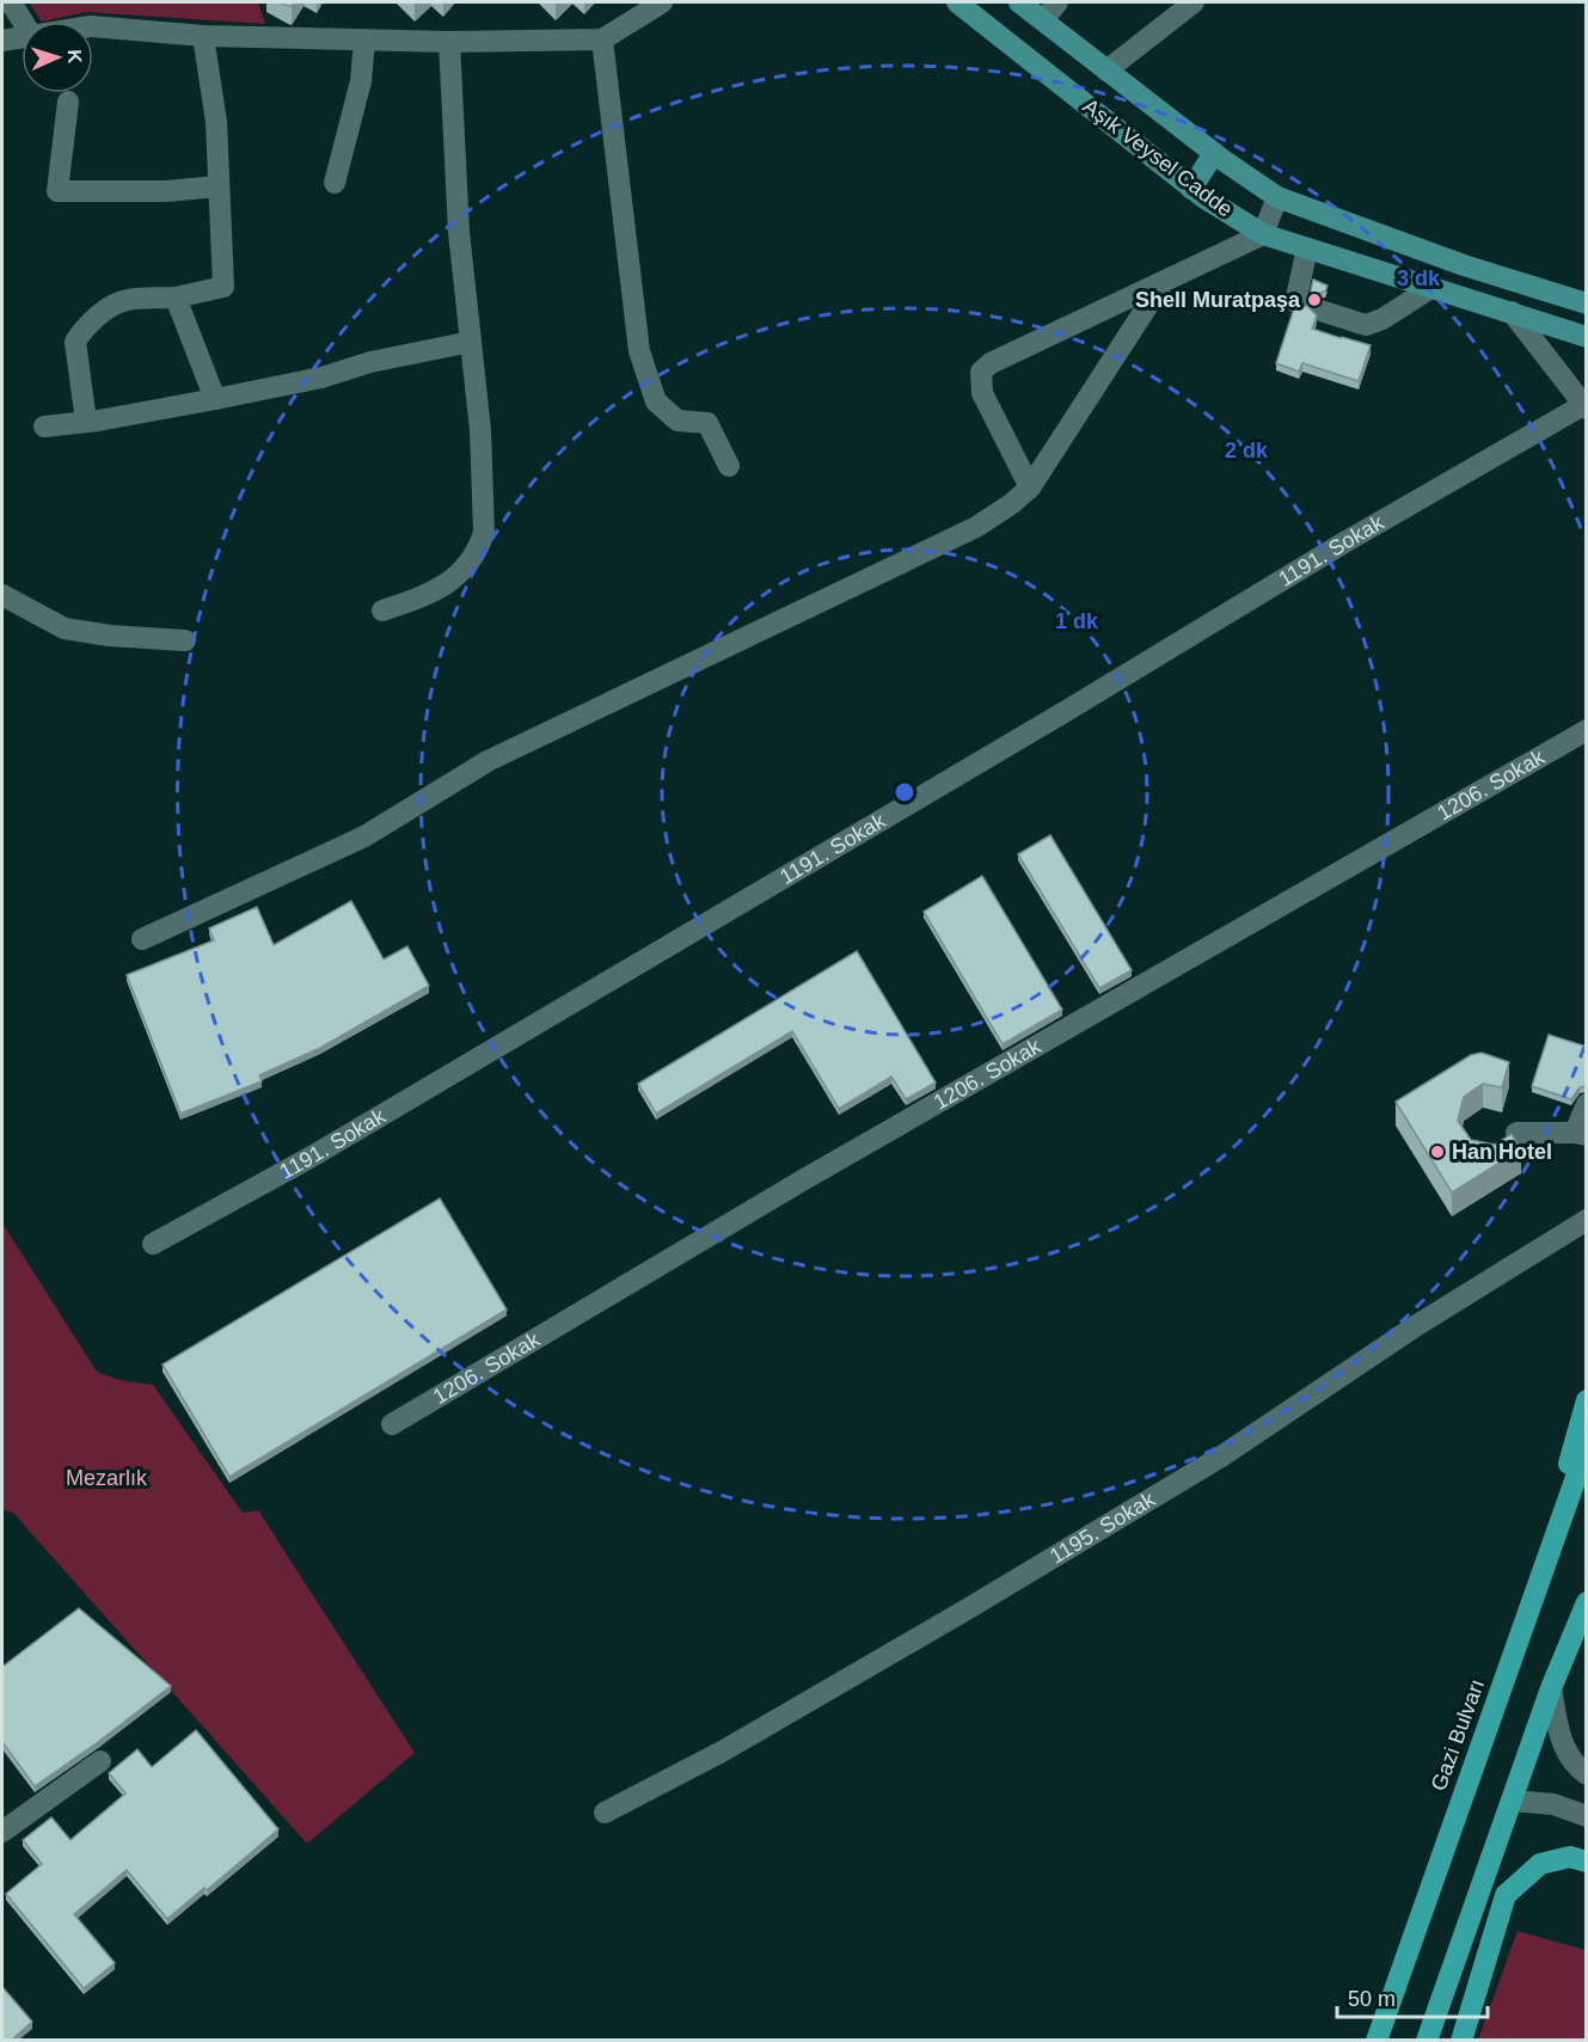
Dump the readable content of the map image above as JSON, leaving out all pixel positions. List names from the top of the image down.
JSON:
{
  "streets": {
    "highway": ["Gazi Bulvarı"],
    "main road": ["Aşık Veysel Cadde"],
    "street": ["1191. Sokak", "1206. Sokak", "1195. Sokak"]
  },
  "parks": ["Mezarlık"],
  "places": ["Shell Muratpaşa", "Han Hotel"],
  "scale_bar": "50 m",
  "north": "right",
  "rings": ["3 dk", "2 dk", "1 dk"]
}
